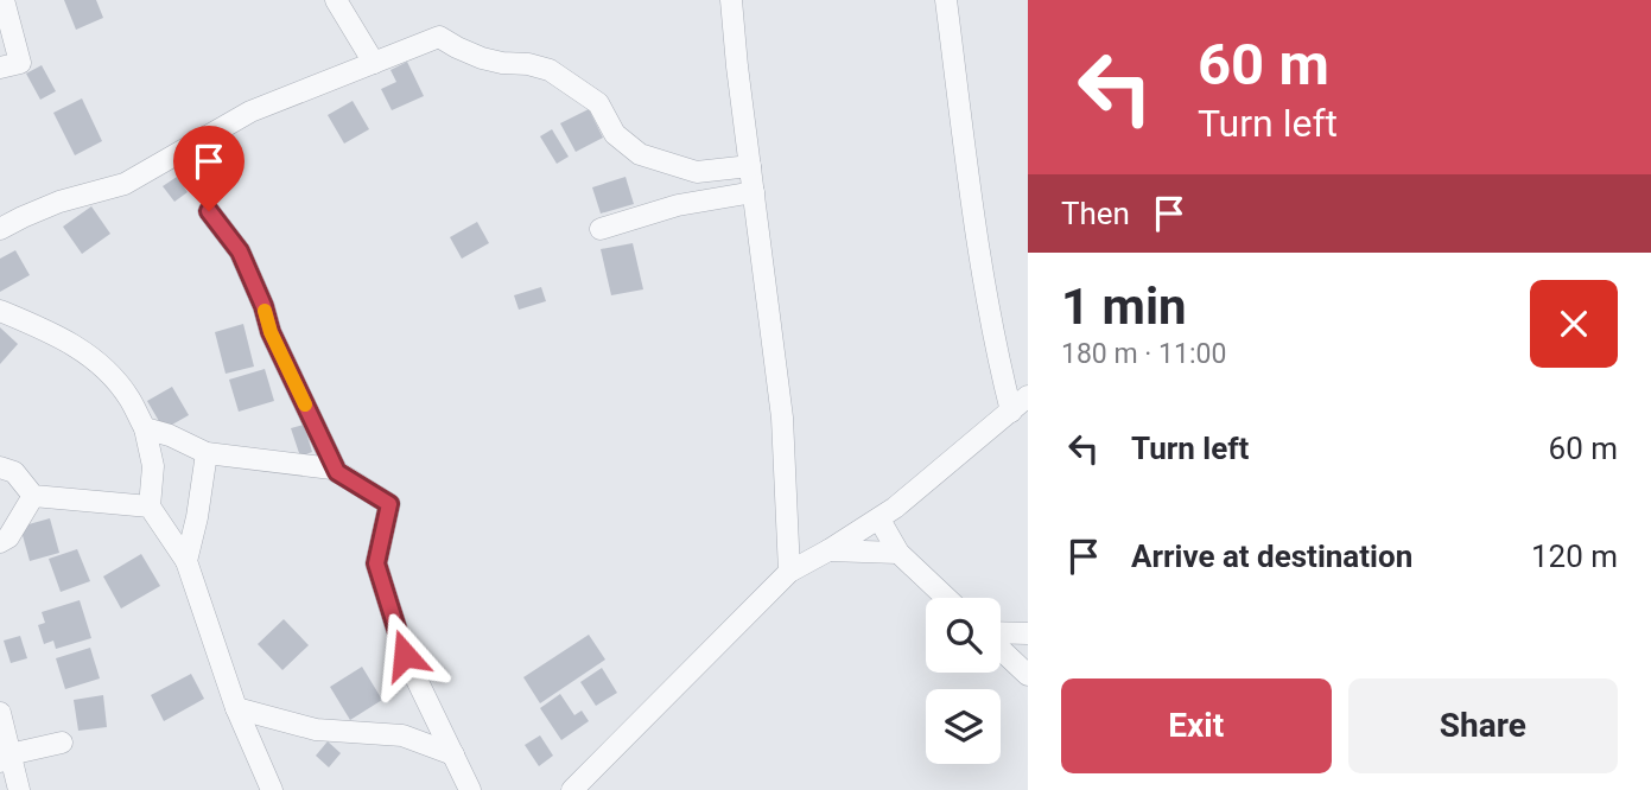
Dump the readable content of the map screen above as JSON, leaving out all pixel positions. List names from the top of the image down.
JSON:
{
  "page": {
    "turn": ["60 m", "Turn left"],
    "then": "Then",
    "heading": ["1 min", "180 m · 11:00"],
    "list": [
      {
        "name": "Turn left",
        "value": "60 m"
      },
      {
        "name": "Arrive at destination",
        "value": "120 m"
      }
    ],
    "buttons": ["Exit", "Share"]
  }
}
